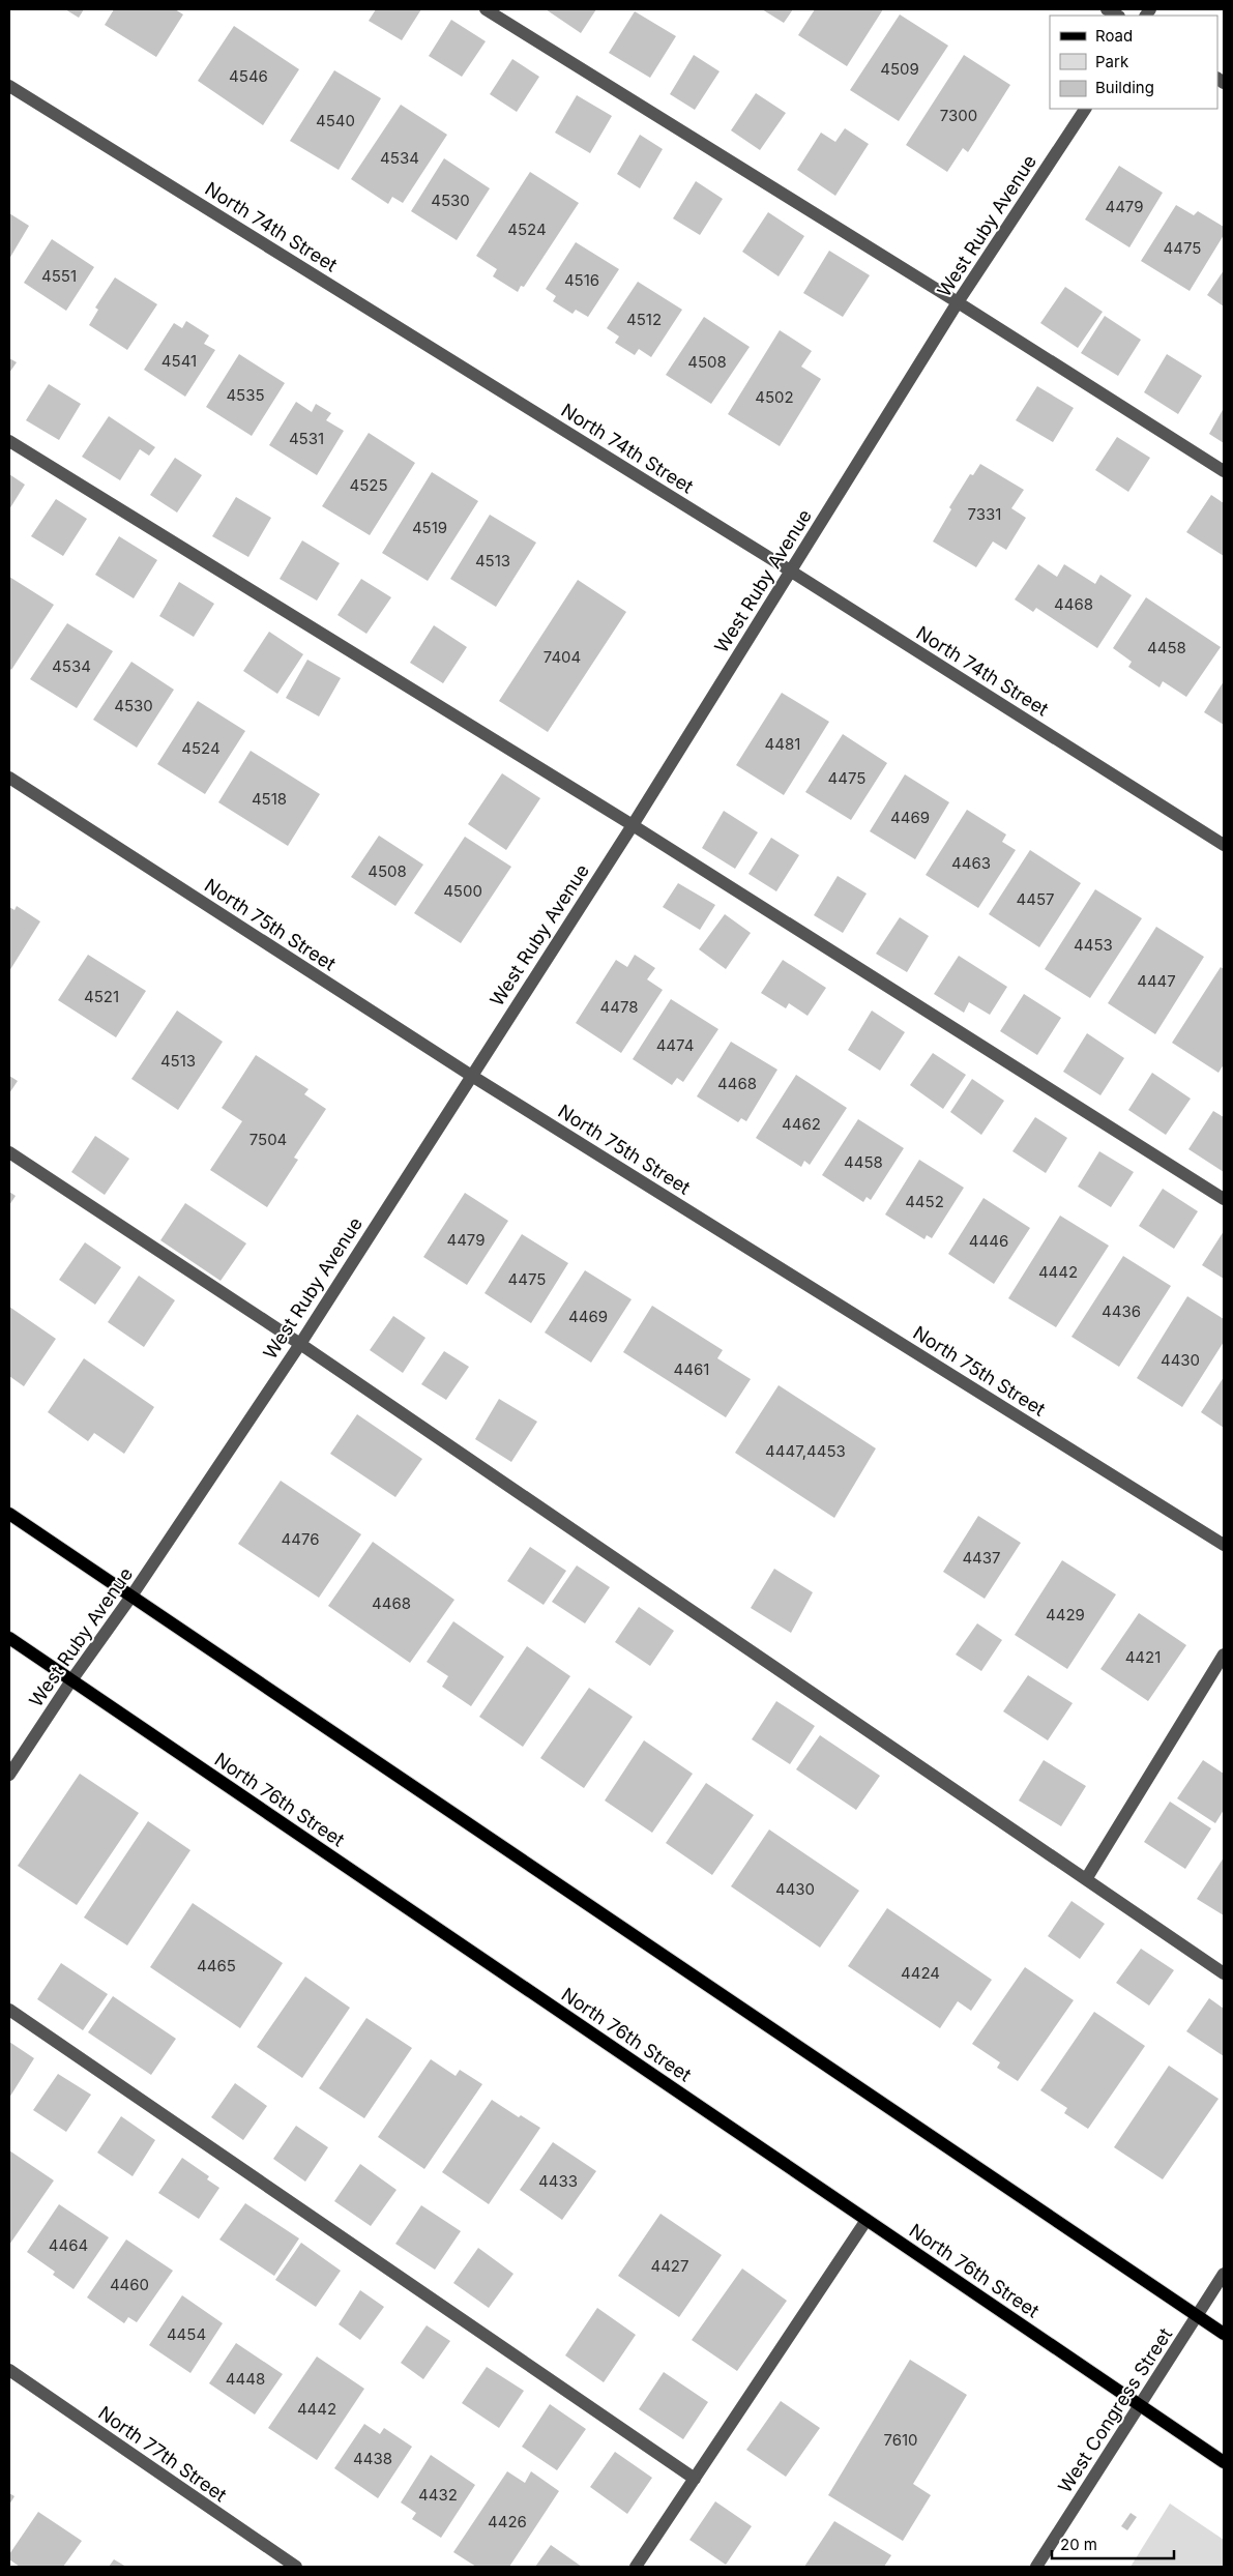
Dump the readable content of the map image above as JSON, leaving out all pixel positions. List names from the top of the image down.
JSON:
{
  "streets": {
    "main road": ["North 76th Street"],
    "street": [
      "West Ruby Avenue",
      "North 74th Street",
      "North 75th Street",
      "West Congress Street",
      "North 77th Street"
    ]
  },
  "crossings": [
    ["West Ruby Avenue", "North 74th Street"],
    ["West Ruby Avenue", "North 75th Street"],
    ["West Ruby Avenue", "North 76th Street"],
    ["North 76th Street", "West Congress Street"]
  ],
  "house_numbers": [
    "4509",
    "4546",
    "7300",
    "4540",
    "4534",
    "4530",
    "4479",
    "4524",
    "4475",
    "4551",
    "4516",
    "4512",
    "4541",
    "4508",
    "4535",
    "4502",
    "4531",
    "4525",
    "7331",
    "4519",
    "4513",
    "4468",
    "4458",
    "7404",
    "4534",
    "4530",
    "4481",
    "4524",
    "4475",
    "4518",
    "4469",
    "4463",
    "4508",
    "4500",
    "4457",
    "4453",
    "4447",
    "4521",
    "4478",
    "4474",
    "4513",
    "4468",
    "4462",
    "7504",
    "4458",
    "4452",
    "4479",
    "4446",
    "4442",
    "4475",
    "4436",
    "4469",
    "4430",
    "4461",
    "4447,4453",
    "4476",
    "4437",
    "4468",
    "4429",
    "4421",
    "4430",
    "4465",
    "4424",
    "4433",
    "4464",
    "4427",
    "4460",
    "4454",
    "4448",
    "4442",
    "7610",
    "4438",
    "4432",
    "4426"
  ],
  "legend": ["Road", "Park", "Building"],
  "scale_bar": "20 m"
}
